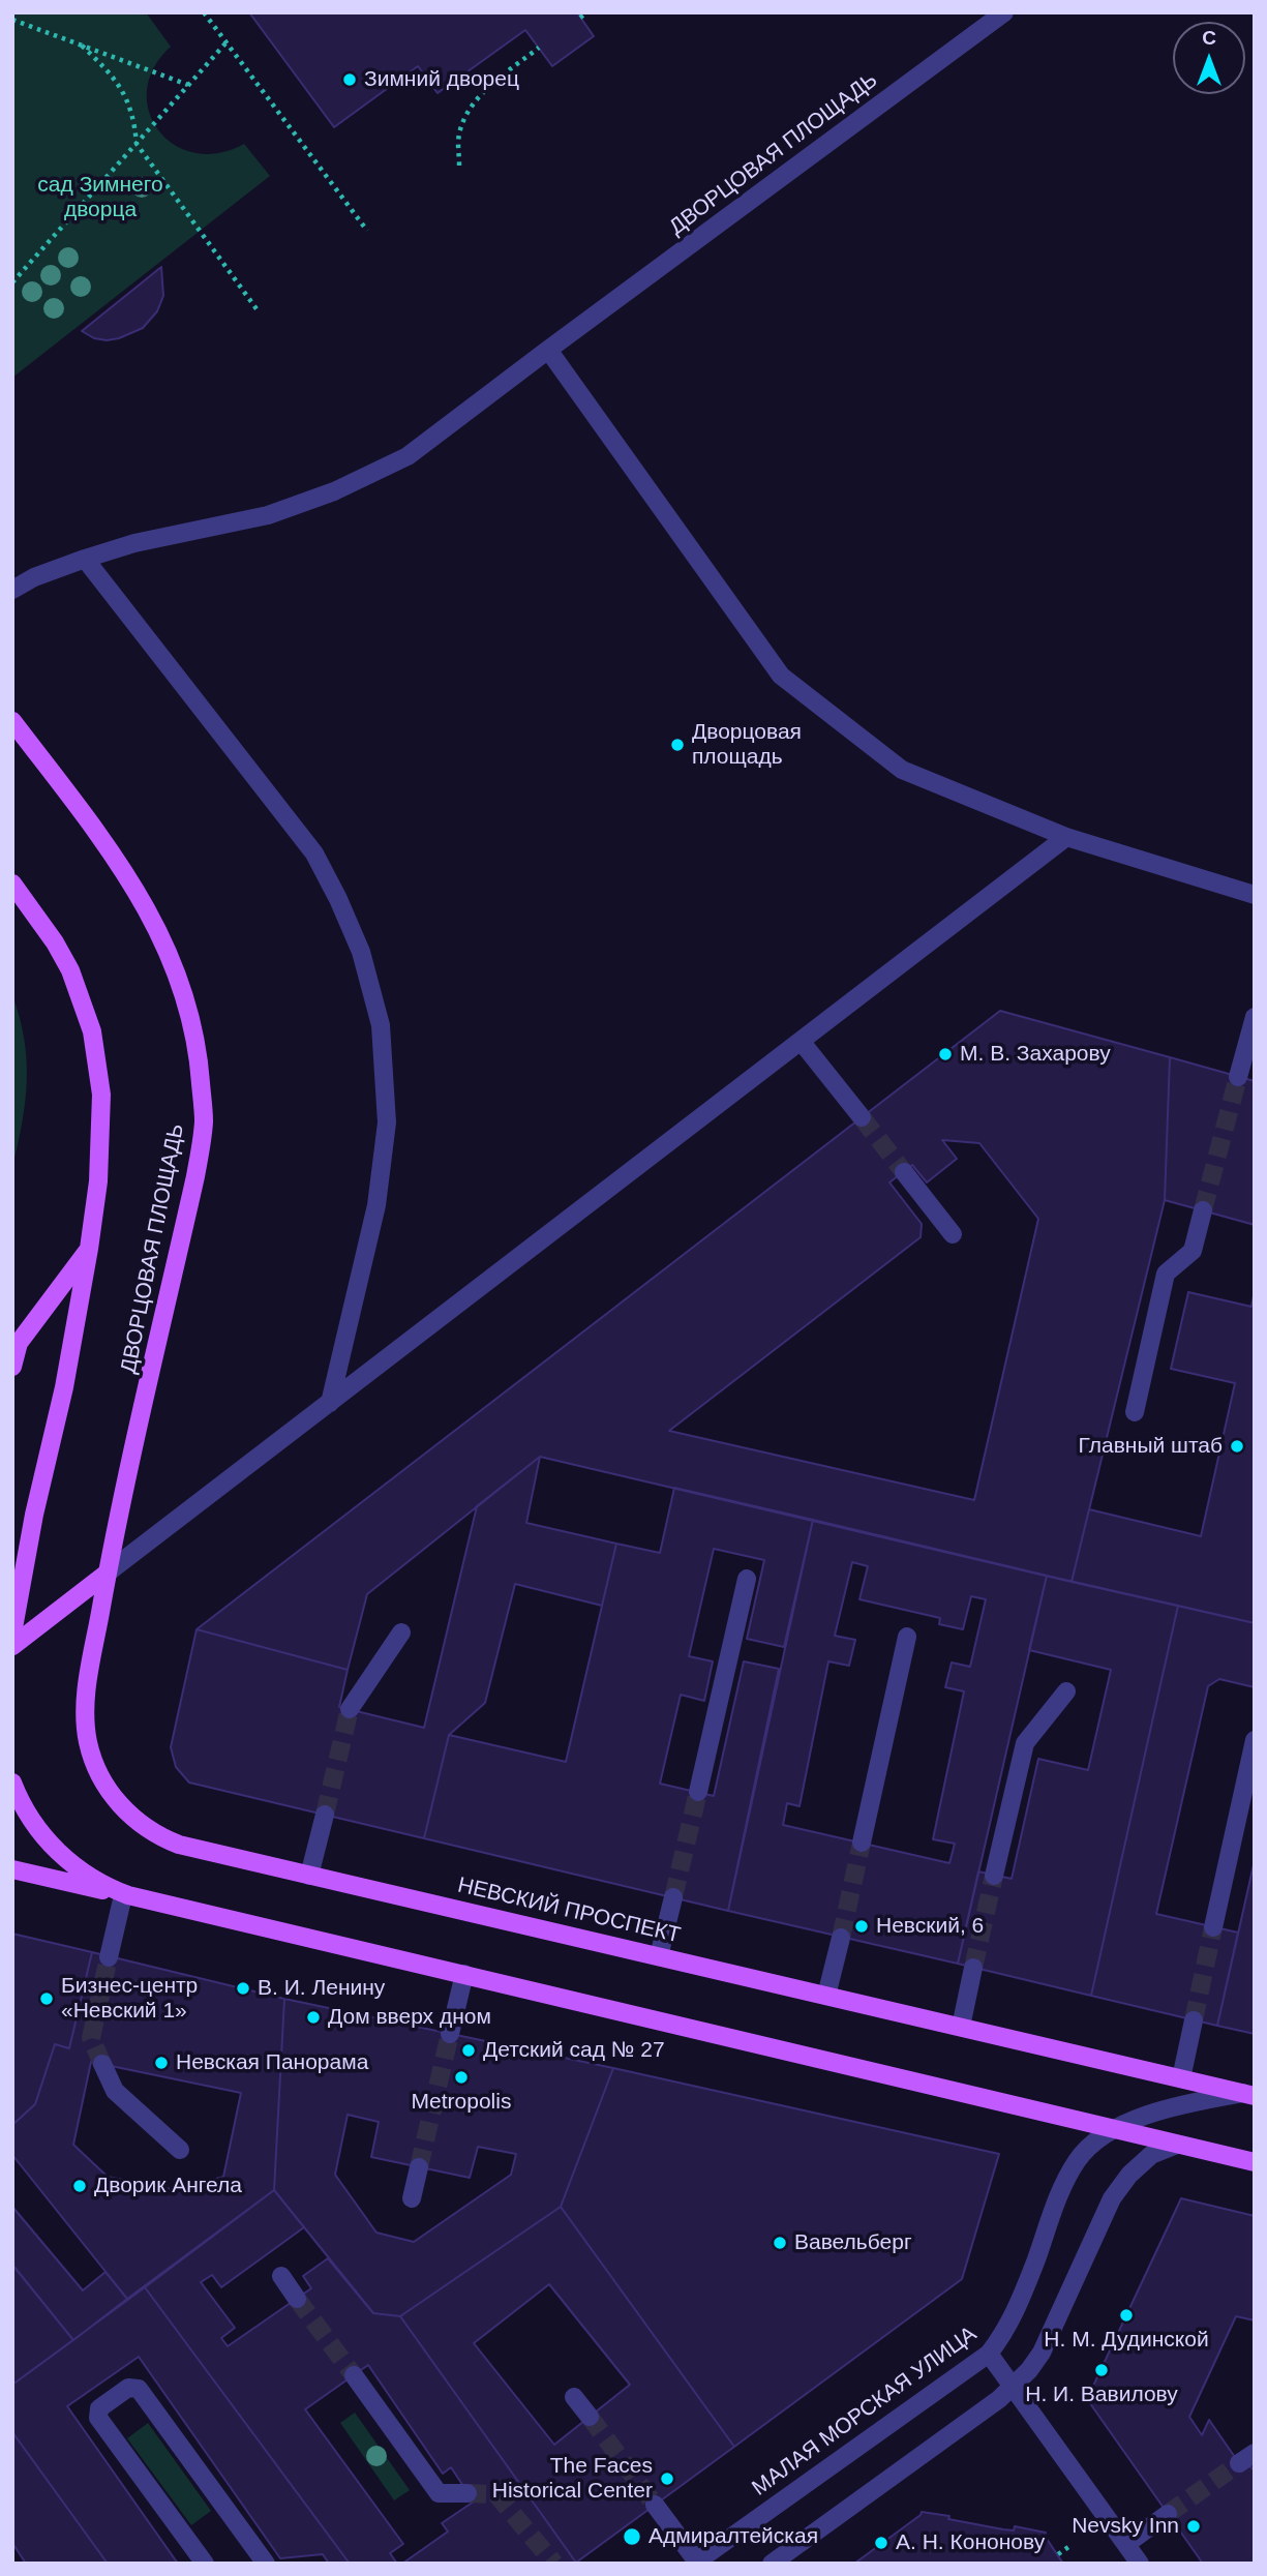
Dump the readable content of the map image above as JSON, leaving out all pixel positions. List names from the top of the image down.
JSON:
{
  "streets": {
    "main road": ["ДВОРЦОВАЯ ПЛОЩАДЬ", "НЕВСКИЙ ПРОСПЕКТ"],
    "street": ["МАЛАЯ МОРСКАЯ УЛИЦА"]
  },
  "crossings": [
    ["ДВОРЦОВАЯ ПЛОЩАДЬ", "НЕВСКИЙ ПРОСПЕКТ"],
    ["НЕВСКИЙ ПРОСПЕКТ", "МАЛАЯ МОРСКАЯ УЛИЦА"]
  ],
  "parks": ["сад Зимнего дворца"],
  "places": [
    "Зимний дворец",
    "Дворцовая площадь",
    "М. В. Захарову",
    "Главный штаб",
    "Невский, 6",
    "В. И. Ленину",
    "Бизнес-центр «Невский 1»",
    "Дом вверх дном",
    "Детский сад № 27",
    "Невская Панорама",
    "Metropolis",
    "Дворик Ангела",
    "Вавельберг",
    "Н. М. Дудинской",
    "Н. И. Вавилову",
    "The Faces Historical Center",
    "Nevsky Inn",
    "Адмиралтейская",
    "А. Н. Кононову"
  ],
  "north": "top"
}
